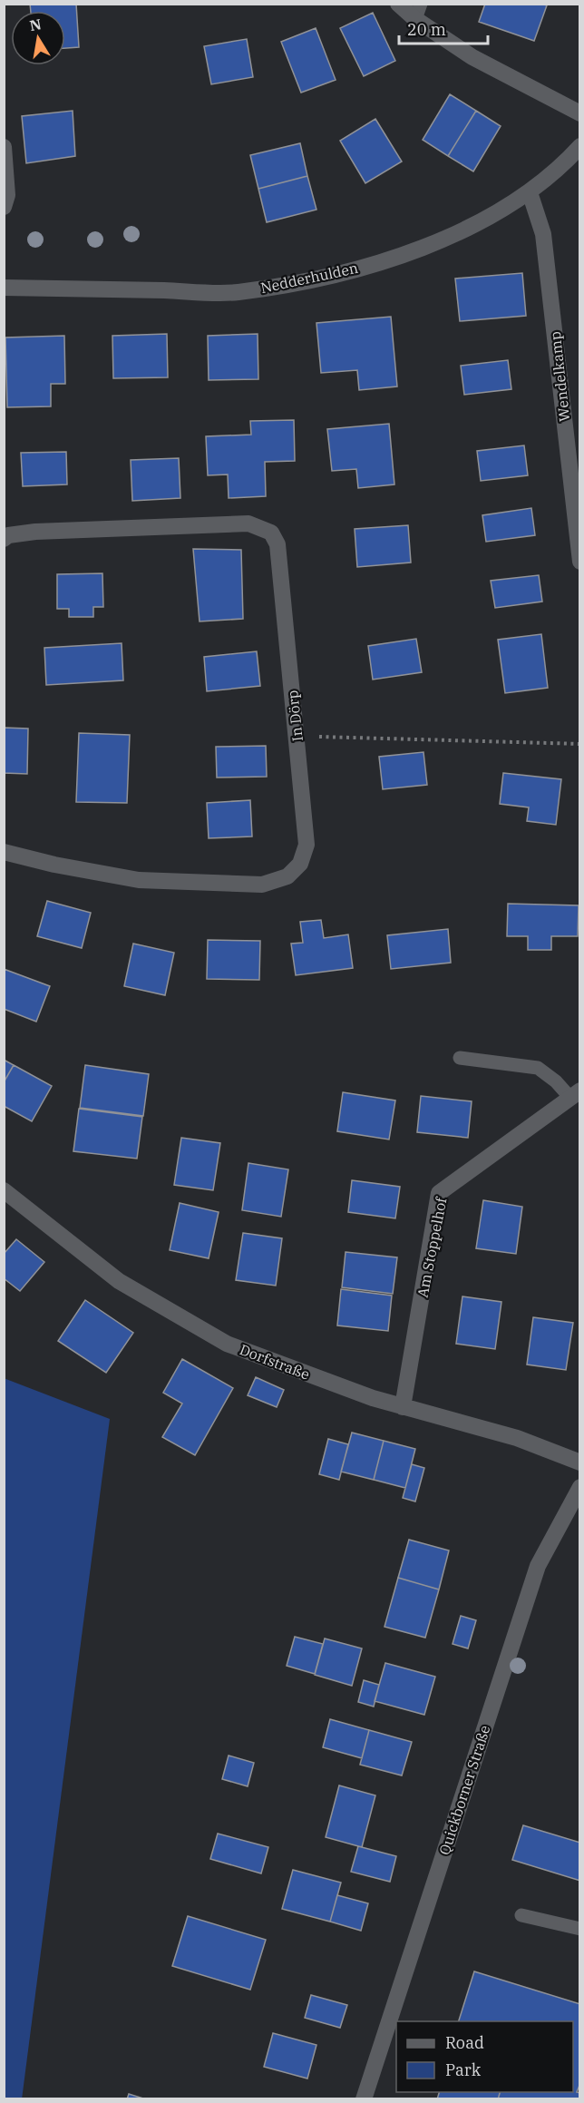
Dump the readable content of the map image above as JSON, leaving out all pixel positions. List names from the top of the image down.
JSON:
{
  "streets": {
    "street": [
      "Nedderhulden",
      "Wendelkamp",
      "In Dörp",
      "Am Stoppelhof",
      "Dorfstraße",
      "Quickborner Straße"
    ]
  },
  "crossings": [
    ["Nedderhulden", "Wendelkamp"],
    ["Am Stoppelhof", "Dorfstraße"]
  ],
  "legend": ["Road", "Park"],
  "scale_bar": "20 m",
  "north": "top"
}
